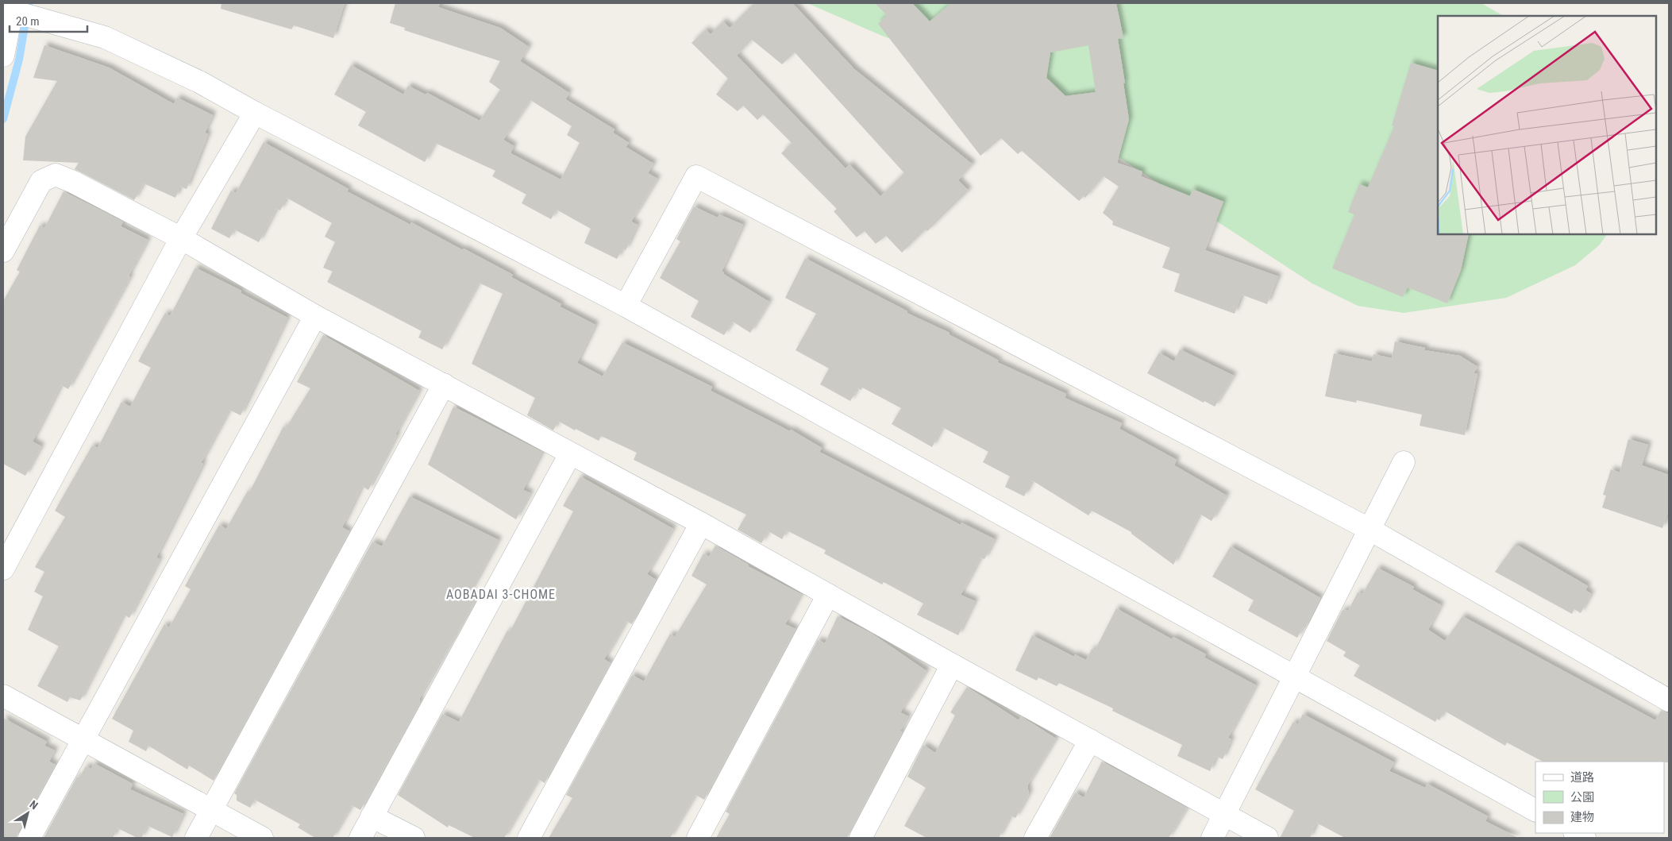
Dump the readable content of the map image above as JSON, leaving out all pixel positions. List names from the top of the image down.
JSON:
{
  "districts": ["AOBADAI 3-CHOME"],
  "legend": ["道路", "公園", "建物"],
  "scale_bar": "20 m",
  "north": "top right"
}
